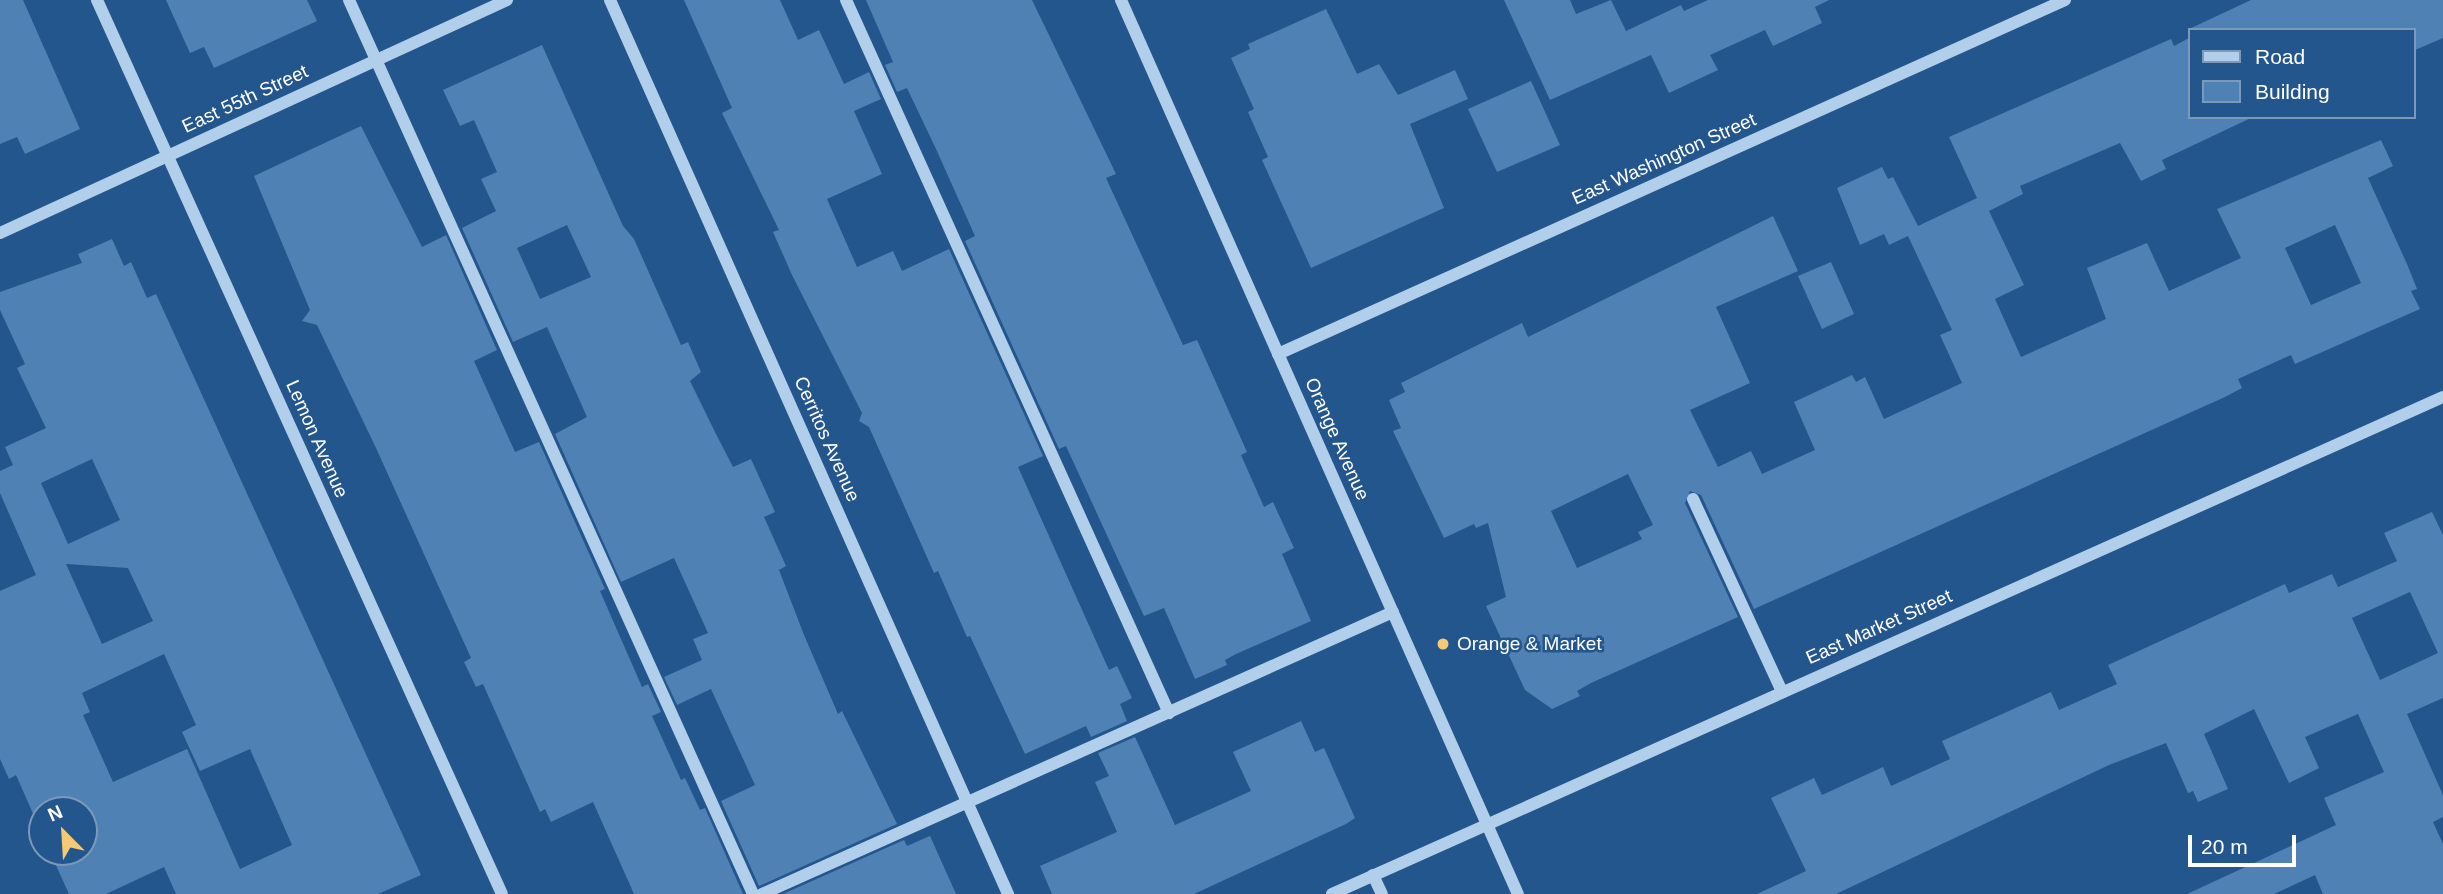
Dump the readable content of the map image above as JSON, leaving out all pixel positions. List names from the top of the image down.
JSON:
{
  "streets": {
    "street": [
      "East 55th Street",
      "East Washington Street",
      "Lemon Avenue",
      "Cerritos Avenue",
      "Orange Avenue",
      "East Market Street"
    ]
  },
  "crossings": [
    ["East 55th Street", "Lemon Avenue"],
    ["East Washington Street", "Orange Avenue"],
    ["Orange Avenue", "East Market Street"]
  ],
  "places": ["Orange & Market"],
  "legend": ["Road", "Building"],
  "scale_bar": "20 m",
  "north": "top left"
}
